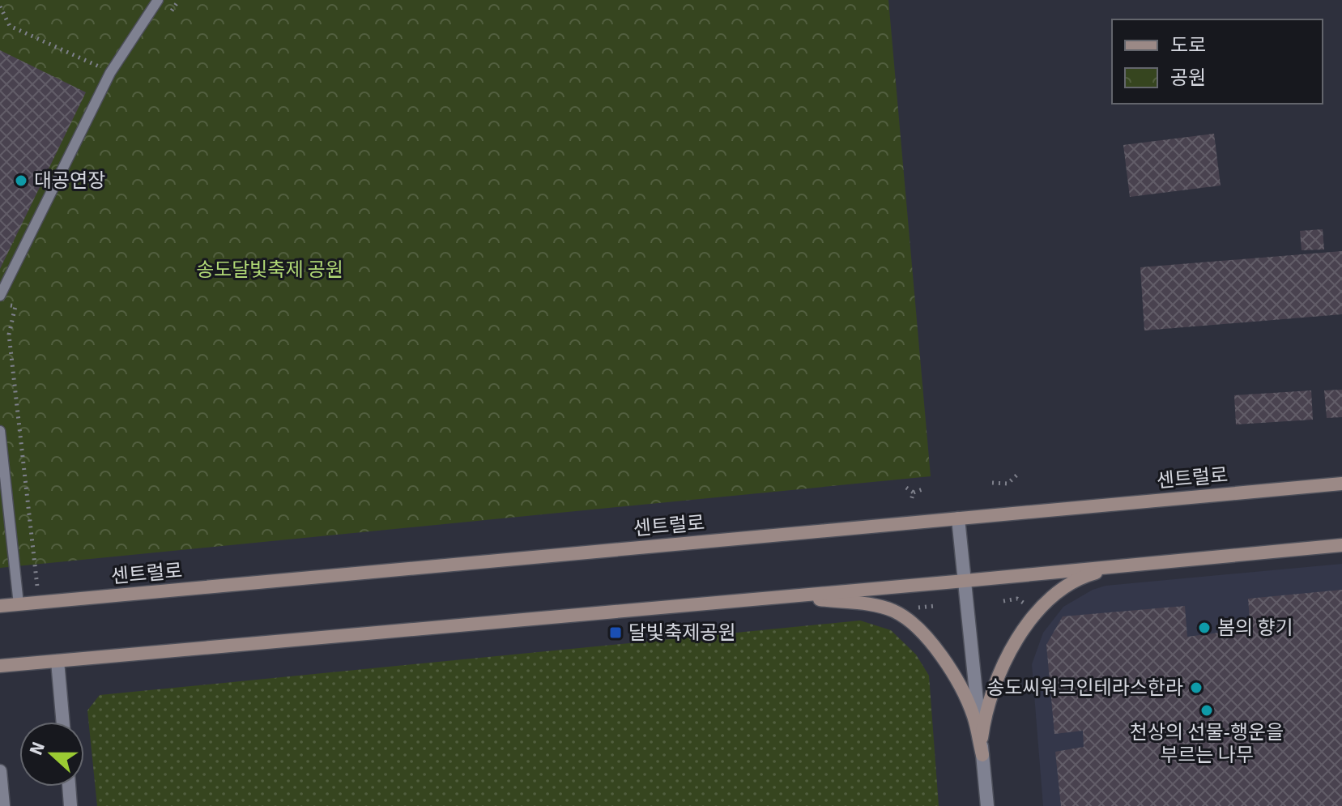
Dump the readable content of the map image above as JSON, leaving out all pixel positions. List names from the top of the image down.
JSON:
{
  "streets": {
    "main road": ["센트럴로"]
  },
  "parks": ["송도달빛축제 공원"],
  "places": {
    "other": [
      "대공연장",
      "봄의 향기",
      "송도씨워크인테라스한라",
      "천상의 선물-행운을 부르는 나무"
    ],
    "transit": ["달빛축제공원"]
  },
  "legend": ["도로", "공원"],
  "north": "left"
}
